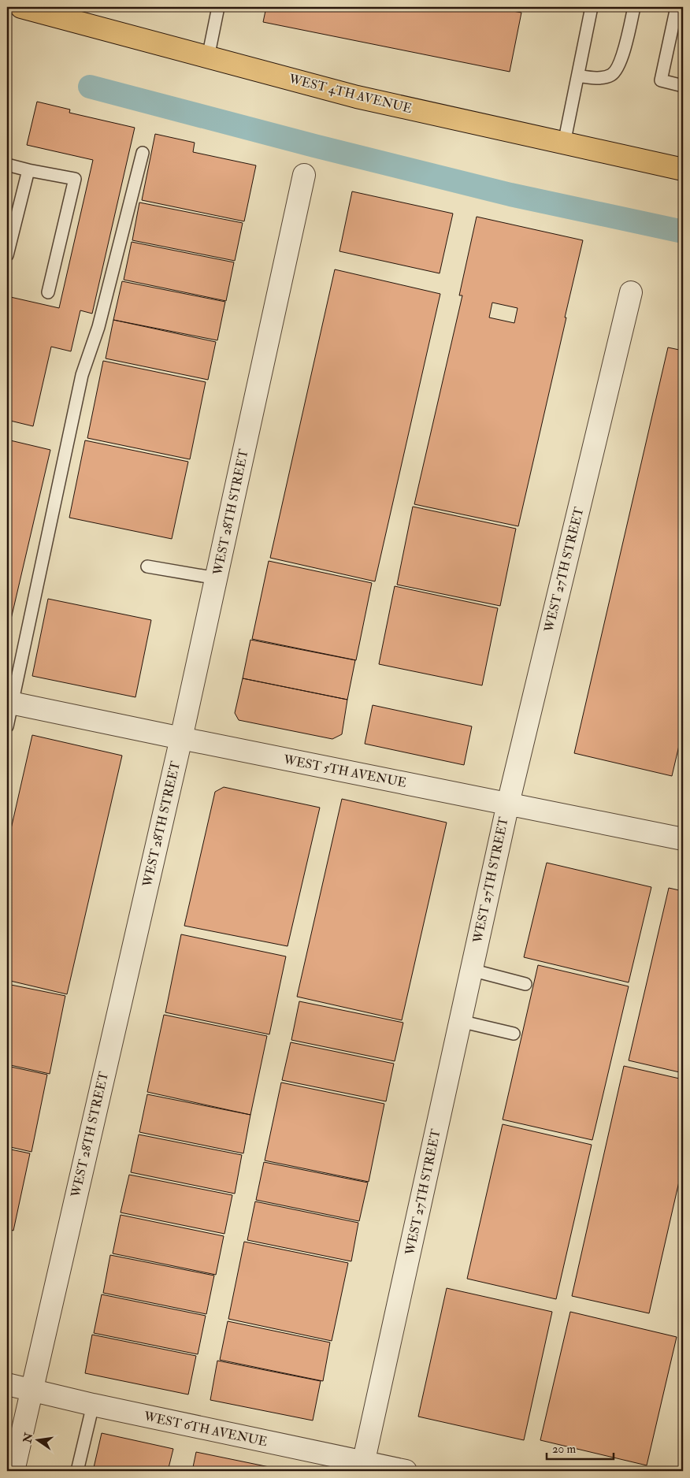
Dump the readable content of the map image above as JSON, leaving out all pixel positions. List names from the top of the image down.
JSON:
{
  "streets": {
    "main road": ["WEST 4TH AVENUE"],
    "street": [
      "WEST 28TH STREET",
      "WEST 27TH STREET",
      "WEST 5TH AVENUE",
      "WEST 6TH AVENUE"
    ]
  },
  "crossings": [
    ["WEST 28TH STREET", "WEST 5TH AVENUE"],
    ["WEST 28TH STREET", "WEST 6TH AVENUE"],
    ["WEST 27TH STREET", "WEST 5TH AVENUE"],
    ["WEST 27TH STREET", "WEST 6TH AVENUE"]
  ],
  "scale_bar": "20 m",
  "north": "left"
}
